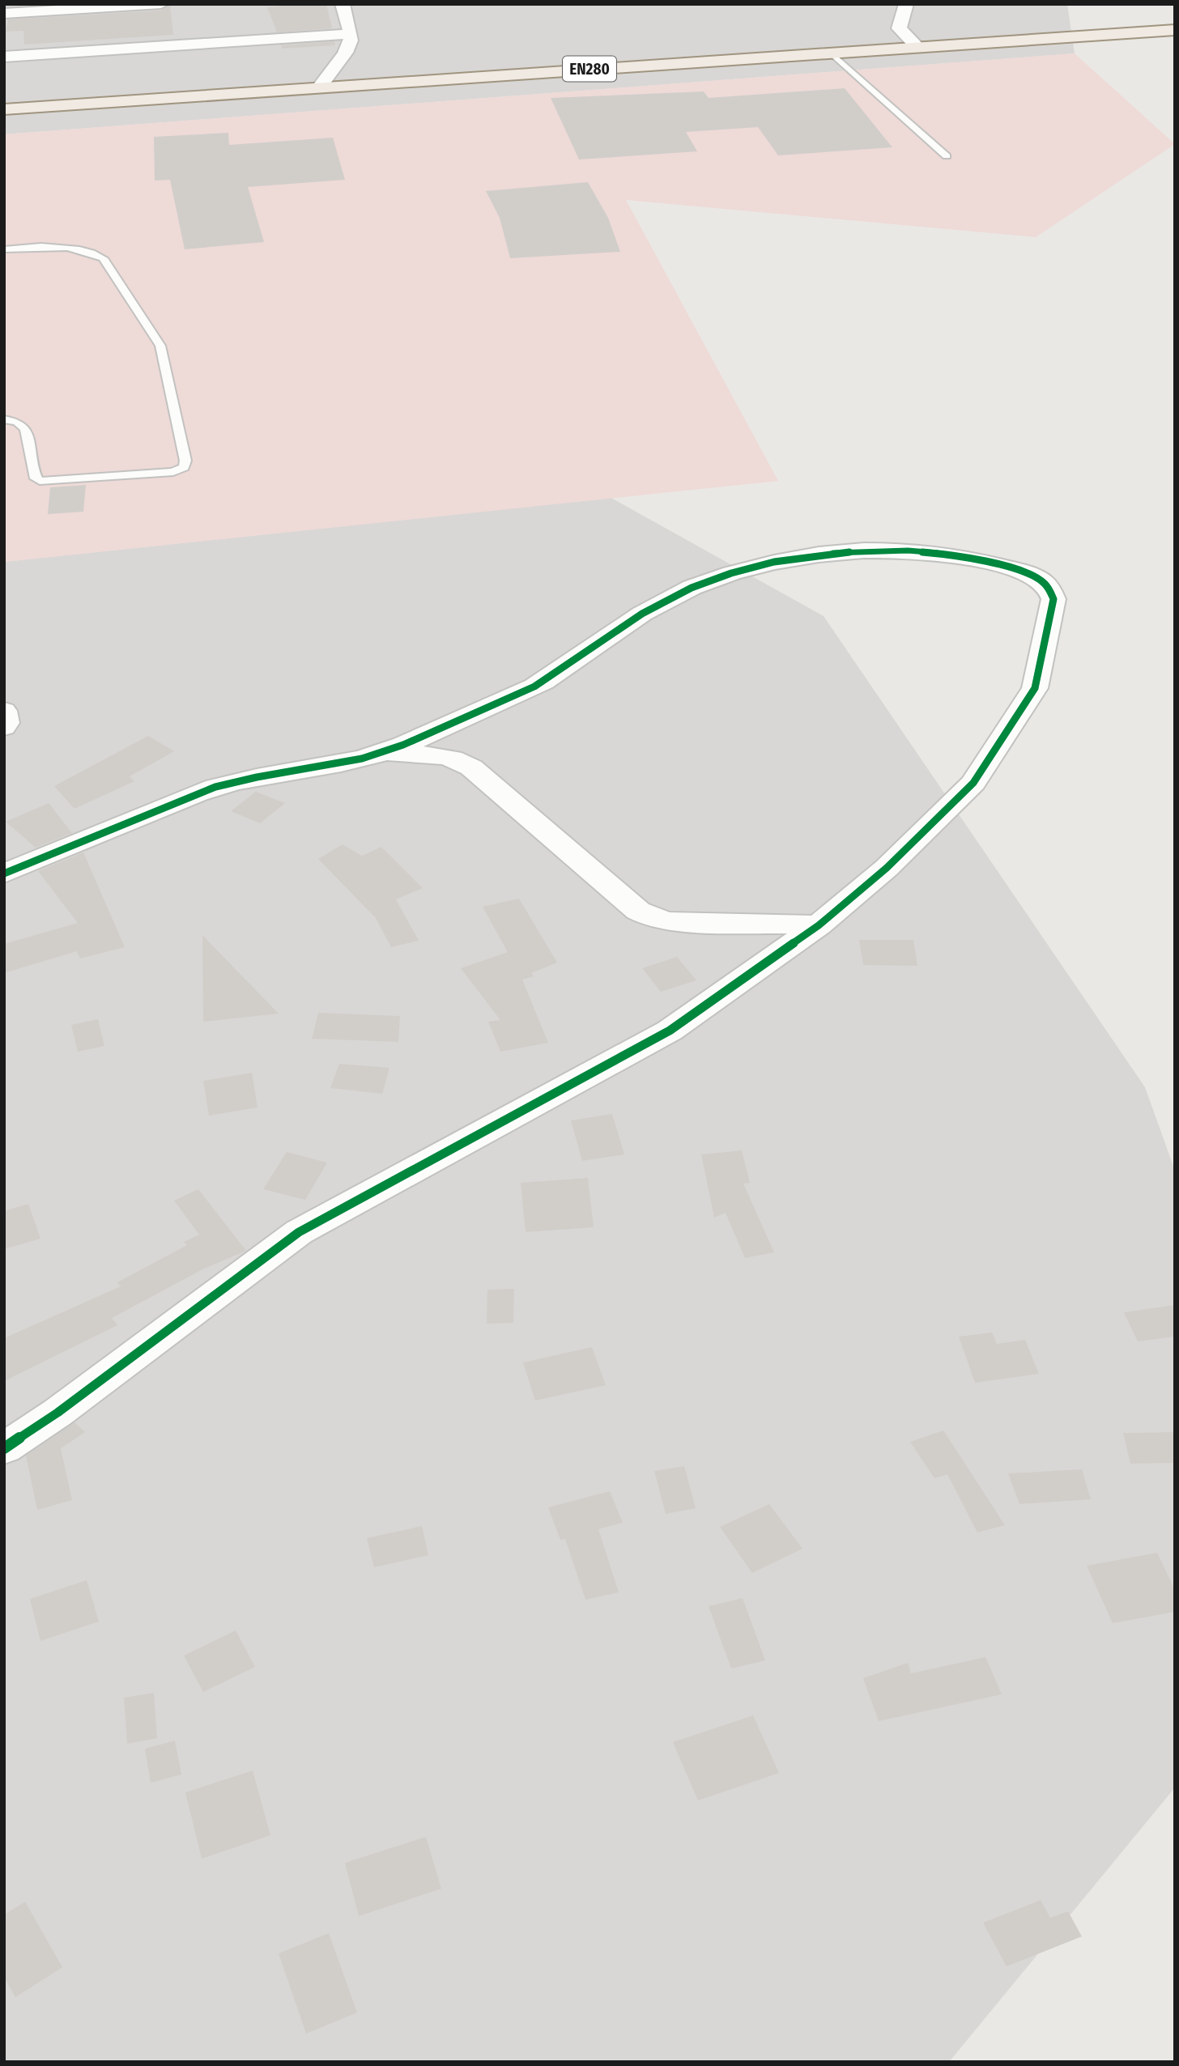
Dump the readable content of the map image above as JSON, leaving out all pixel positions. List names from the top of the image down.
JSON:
{
  "streets": {
    "main road": ["EN280"]
  }
}
